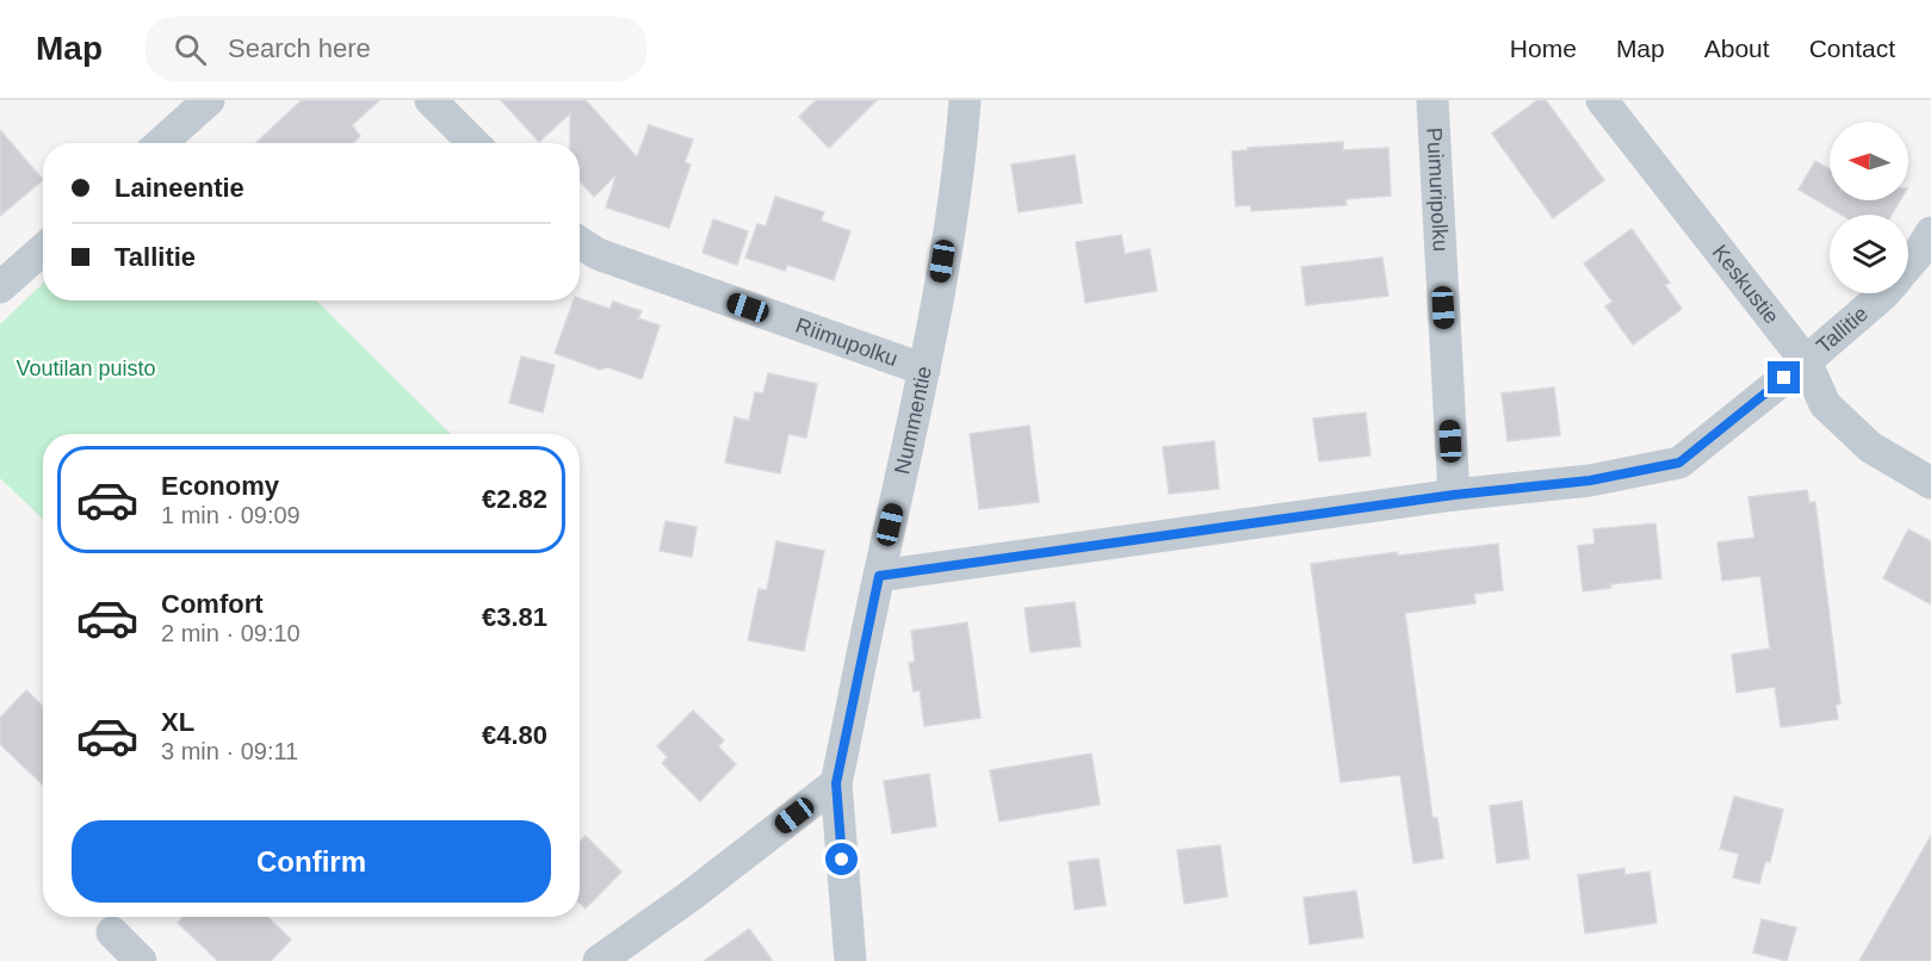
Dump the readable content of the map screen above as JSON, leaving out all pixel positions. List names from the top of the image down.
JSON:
{
  "streets": {
    "street": [
      "Puimuripolku",
      "Keskustie",
      "Tallitie",
      "Riimupolku",
      "Nummentie"
    ]
  },
  "crossings": [
    ["Puimuripolku", "Tallitie"],
    ["Keskustie", "Tallitie"],
    ["Tallitie", "Nummentie"],
    ["Riimupolku", "Nummentie"]
  ],
  "parks": ["Voutilan puisto"],
  "north": "left",
  "page": {
    "header": "Map",
    "search": "Search here",
    "nav": [
      "Home",
      "Map",
      "About",
      "Contact"
    ],
    "banner": ["Laineentie", "Tallitie"],
    "list": [
      {
        "name": "Economy",
        "note": "1 min · 09:09",
        "value": "€2.82"
      },
      {
        "name": "Comfort",
        "note": "2 min · 09:10",
        "value": "€3.81"
      },
      {
        "name": "XL",
        "note": "3 min · 09:11",
        "value": "€4.80"
      }
    ],
    "buttons": "Confirm"
  }
}
